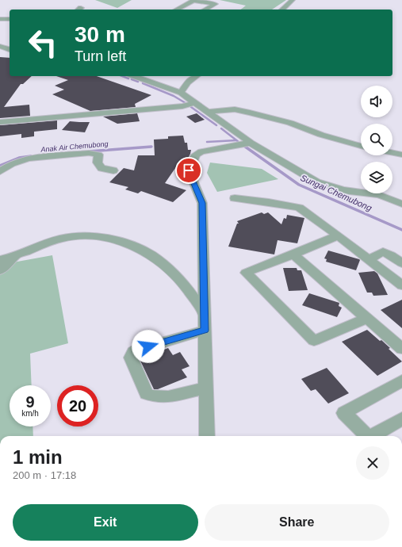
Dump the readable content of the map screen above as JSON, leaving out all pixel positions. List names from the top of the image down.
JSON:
{
  "water": ["Anak Air Chemubong", "Sungai Chemubong"],
  "page": {
    "turn": ["30 m", "Turn left"],
    "speed": "9 km/h",
    "limit": "20",
    "heading": ["1 min", "200 m · 17:18"],
    "buttons": ["Exit", "Share"]
  }
}
